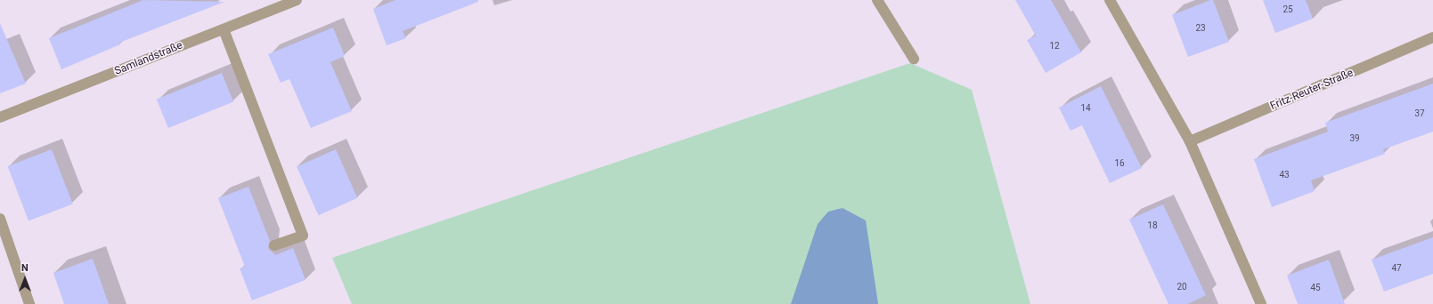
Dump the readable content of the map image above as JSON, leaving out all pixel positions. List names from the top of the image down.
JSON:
{
  "streets": {
    "street": ["Samlandstraße", "Fritz-Reuter-Straße"]
  },
  "house_numbers": [
    "25",
    "23",
    "12",
    "14",
    "37",
    "39",
    "16",
    "43",
    "18",
    "47",
    "20",
    "45"
  ],
  "north": "top"
}
